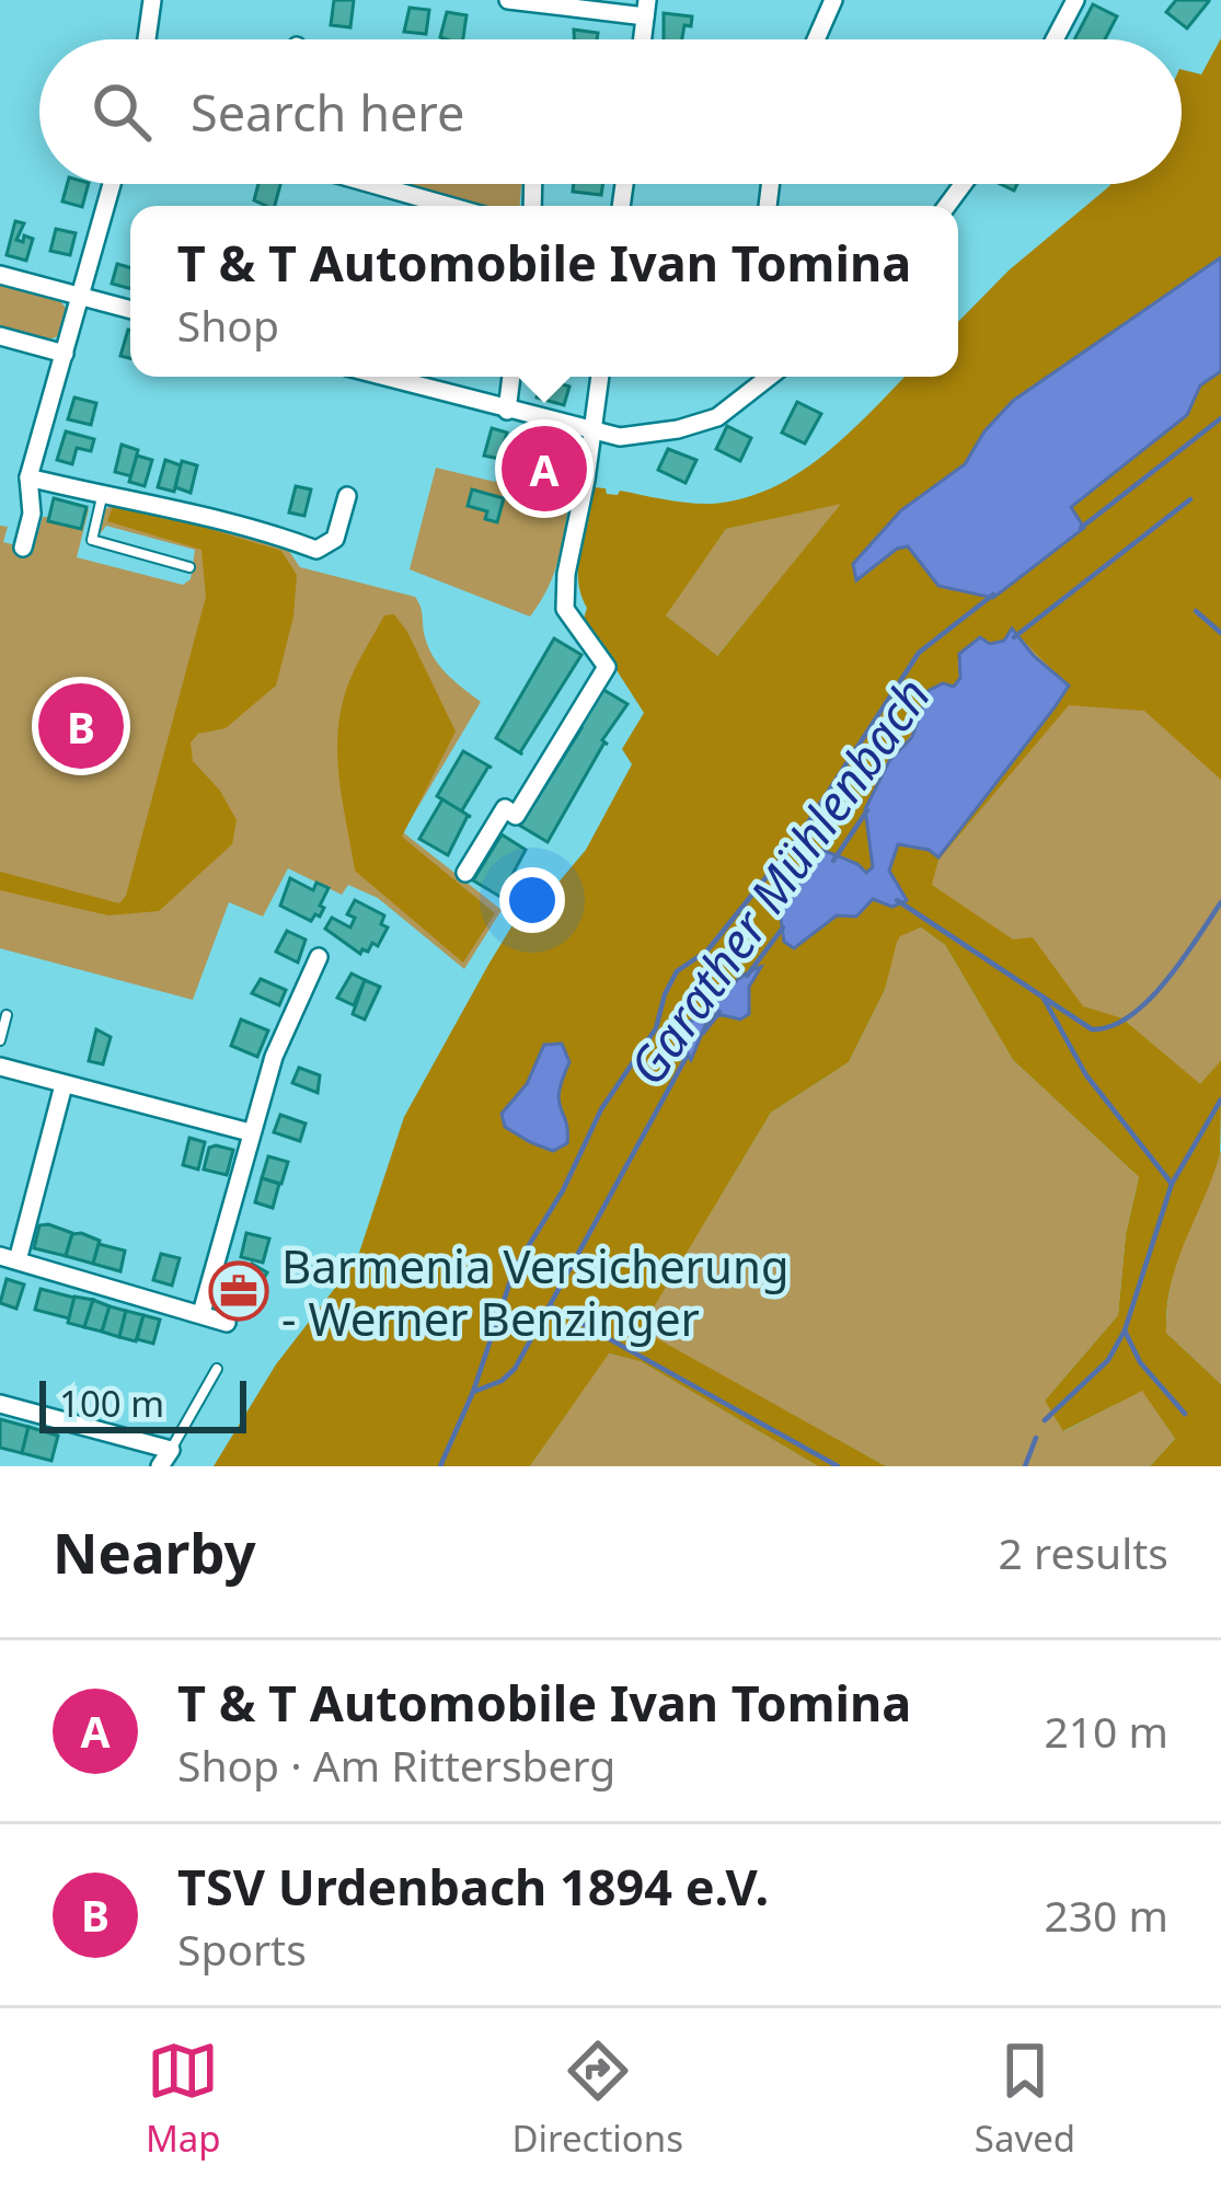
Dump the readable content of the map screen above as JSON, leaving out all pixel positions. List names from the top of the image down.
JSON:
{
  "water": ["Garather Mühlenbach"],
  "places": {
    "office": ["Barmenia Versicherung - Werner Benzinger"]
  },
  "scale_bar": "100 m",
  "page": {
    "search": "Search here",
    "popup": ["T & T Automobile Ivan Tomina", "Shop"],
    "pins": ["A", "B"],
    "scale": "100 m",
    "heading": ["Nearby", "2 results"],
    "list": [
      {
        "mark": "A",
        "name": "T & T Automobile Ivan Tomina",
        "note": "Shop · Am Rittersberg",
        "value": "210 m"
      },
      {
        "mark": "B",
        "name": "TSV Urdenbach 1894 e.V.",
        "note": "Sports",
        "value": "230 m"
      }
    ],
    "nav": ["Map", "Directions", "Saved"]
  }
}
